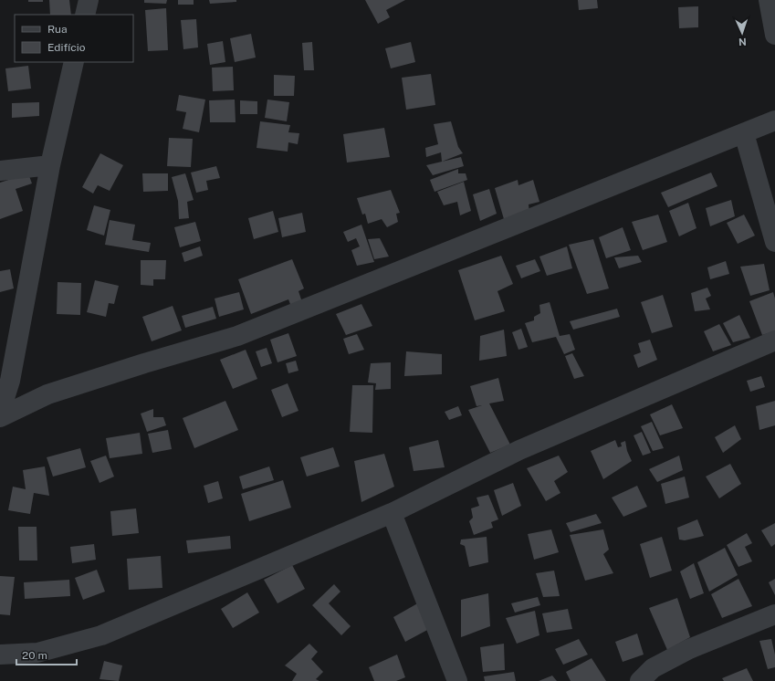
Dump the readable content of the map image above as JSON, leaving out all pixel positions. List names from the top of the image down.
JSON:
{
  "legend": ["Rua", "Edifício"],
  "scale_bar": "20 m",
  "north": "bottom"
}
